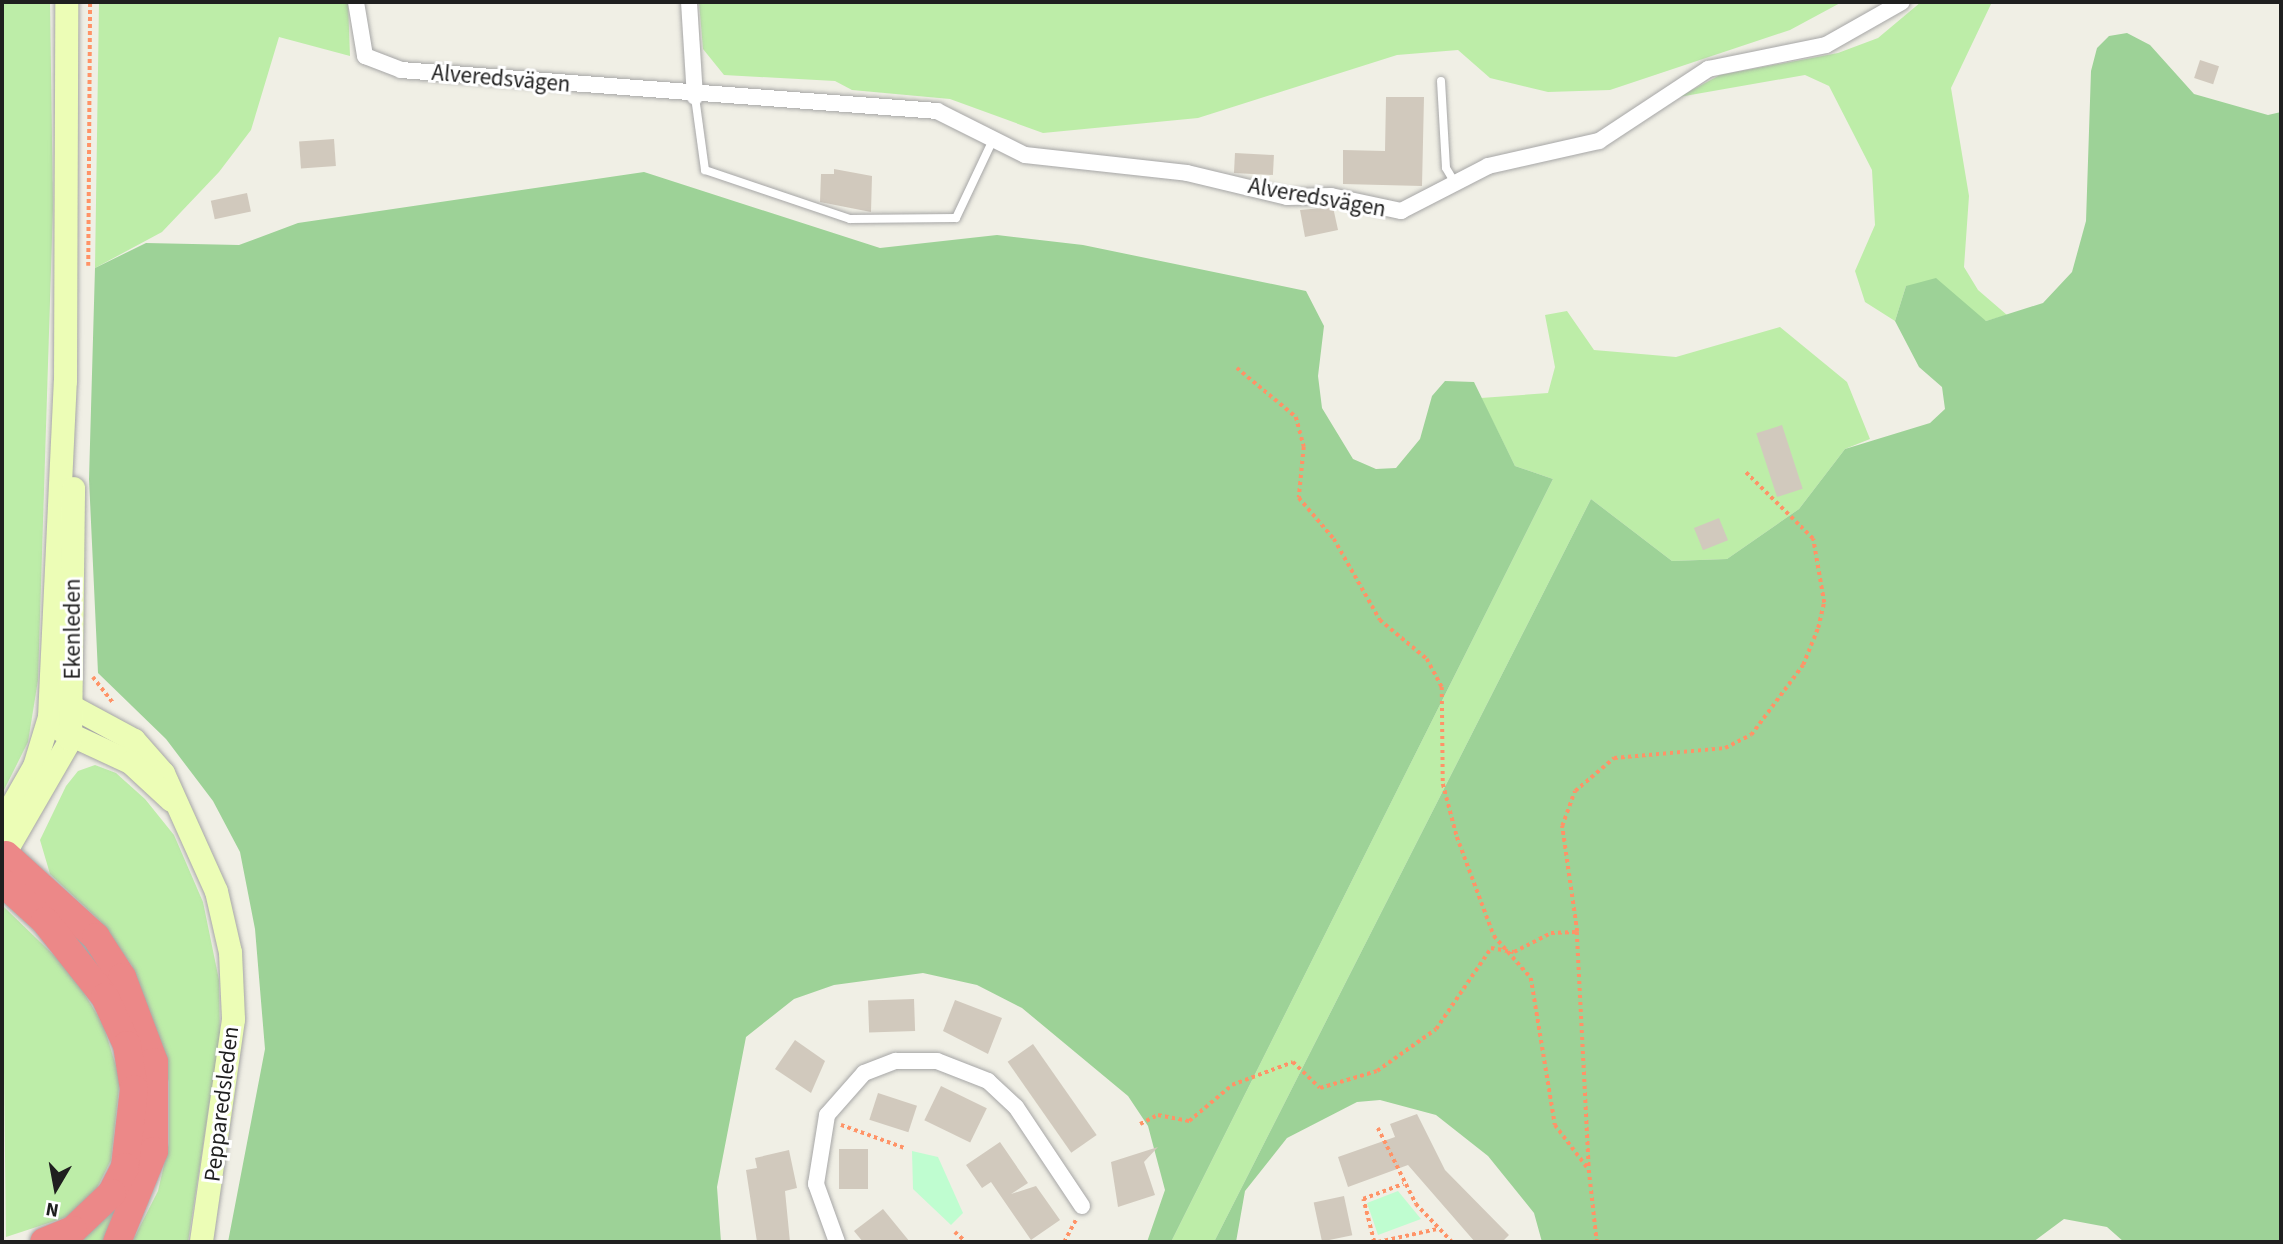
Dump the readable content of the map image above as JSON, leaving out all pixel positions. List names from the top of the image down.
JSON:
{
  "streets": {
    "street": ["Alveredsvägen", "Ekenleden", "Pepparedsleden"]
  },
  "crossings": [
    ["Ekenleden", "Pepparedsleden"]
  ],
  "north": "bottom"
}
